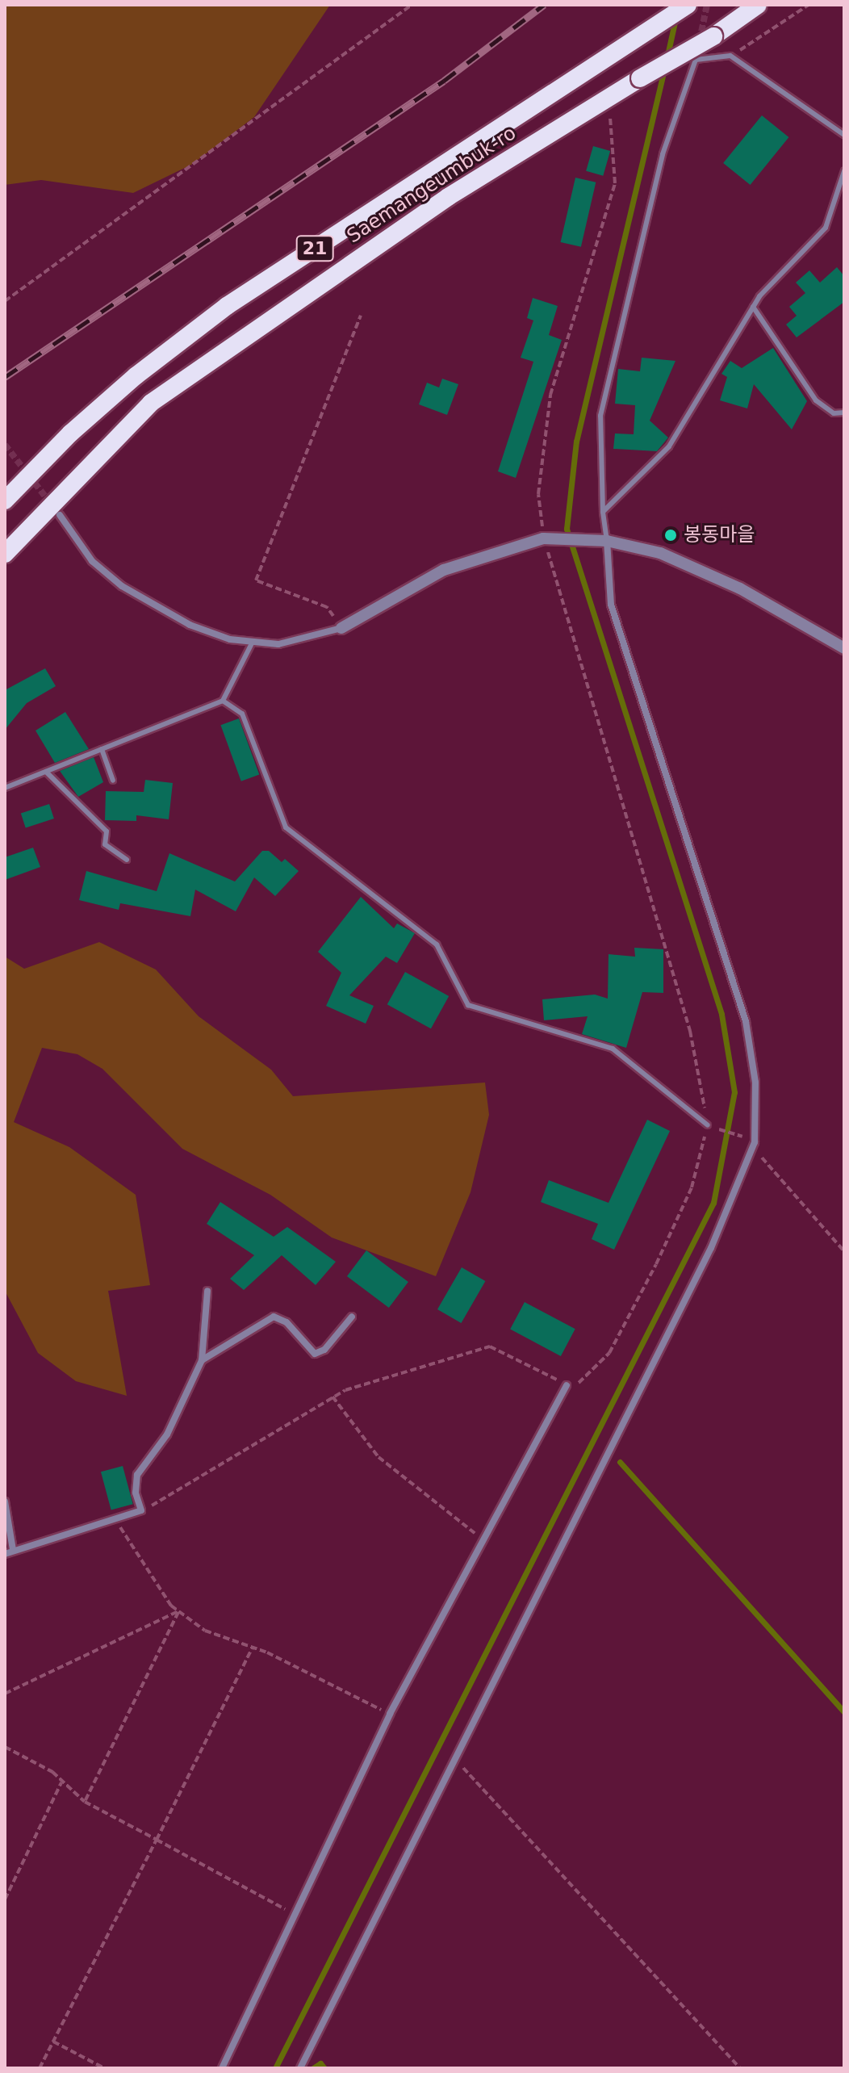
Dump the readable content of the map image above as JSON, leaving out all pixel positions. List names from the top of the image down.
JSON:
{
  "streets": {
    "highway": ["Saemangeumbuk-ro", "21"]
  },
  "places": ["봉동마을"]
}
